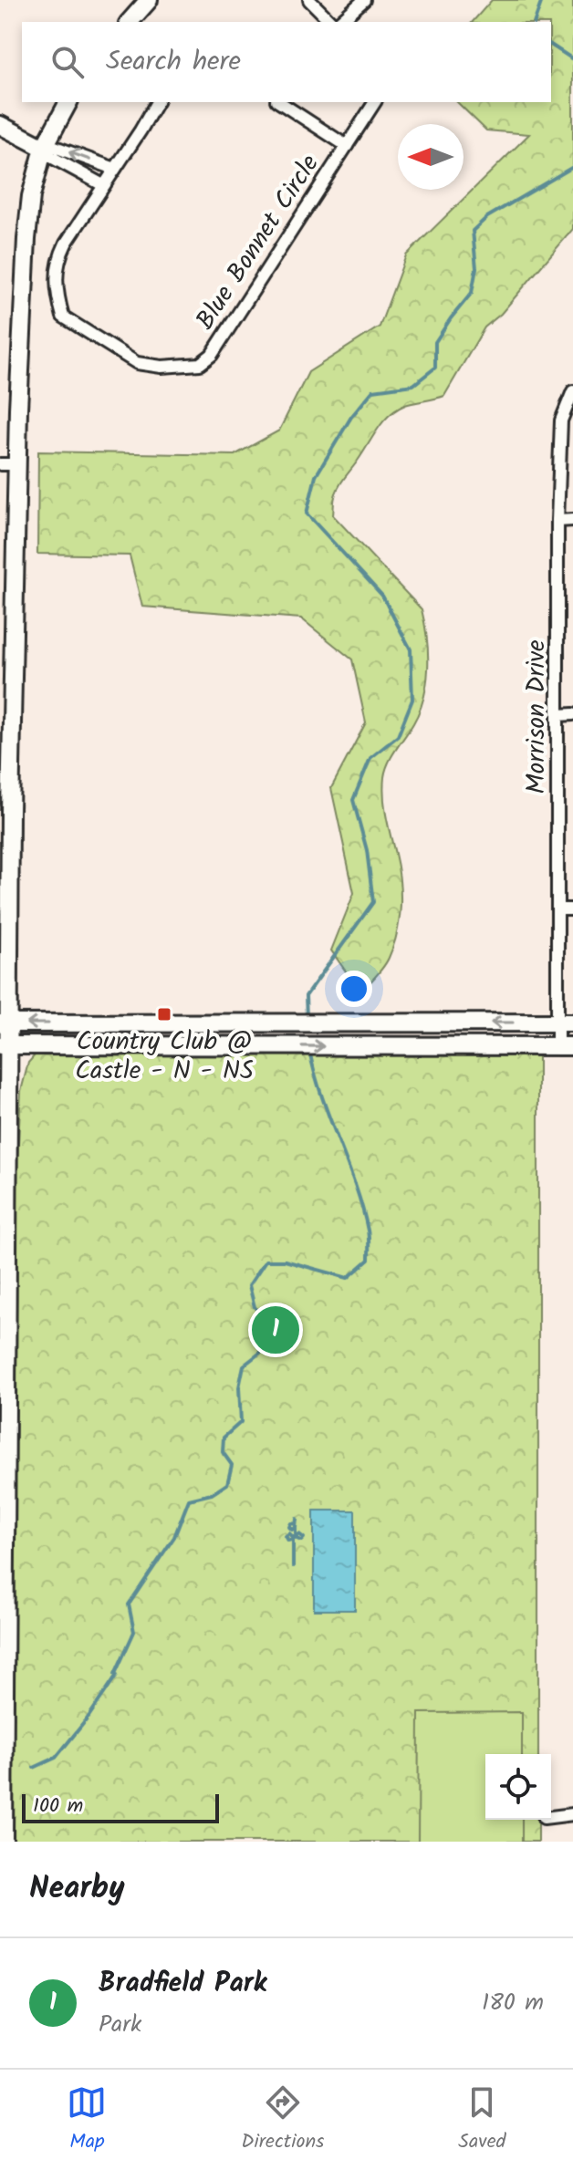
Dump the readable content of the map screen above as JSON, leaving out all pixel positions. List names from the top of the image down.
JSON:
{
  "streets": {
    "street": ["Blue Bonnet Circle", "Morrison Drive"]
  },
  "places": {
    "transit": ["Country Club @ Castle - N - NS"]
  },
  "scale_bar": "100 m",
  "north": "left",
  "page": {
    "search": "Search here",
    "pins": "1",
    "scale": "100 m",
    "heading": "Nearby",
    "list": [
      {
        "mark": "1",
        "name": "Bradfield Park",
        "note": "Park",
        "value": "180 m"
      }
    ],
    "nav": ["Map", "Directions", "Saved"]
  }
}
